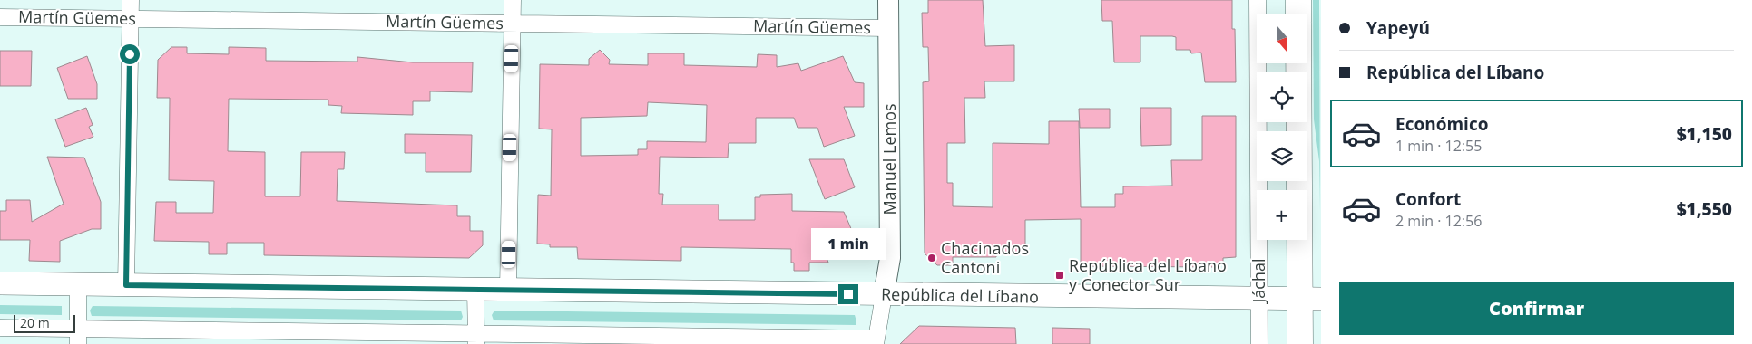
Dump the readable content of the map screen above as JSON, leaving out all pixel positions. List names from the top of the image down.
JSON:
{
  "streets": {
    "main road": ["República del Líbano"],
    "street": ["Martín Güemes", "Manuel Lemos", "Jáchal"]
  },
  "crossings": [
    ["Martín Güemes", "Manuel Lemos"],
    ["Manuel Lemos", "República del Líbano"],
    ["Jáchal", "República del Líbano"]
  ],
  "places": {
    "other": ["Chacinados Cantoni"],
    "transit": ["República del Líbano y Conector Sur"]
  },
  "scale_bar": "20 m",
  "north": "bottom",
  "page": {
    "banner": ["Yapeyú", "República del Líbano"],
    "map_buttons": "+",
    "list": [
      {
        "name": "Económico",
        "note": "1 min · 12:55",
        "value": "$1,150"
      },
      {
        "name": "Confort",
        "note": "2 min · 12:56",
        "value": "$1,550"
      }
    ],
    "bubble": "1 min",
    "buttons": "Confirmar",
    "scale": "20 m"
  }
}
